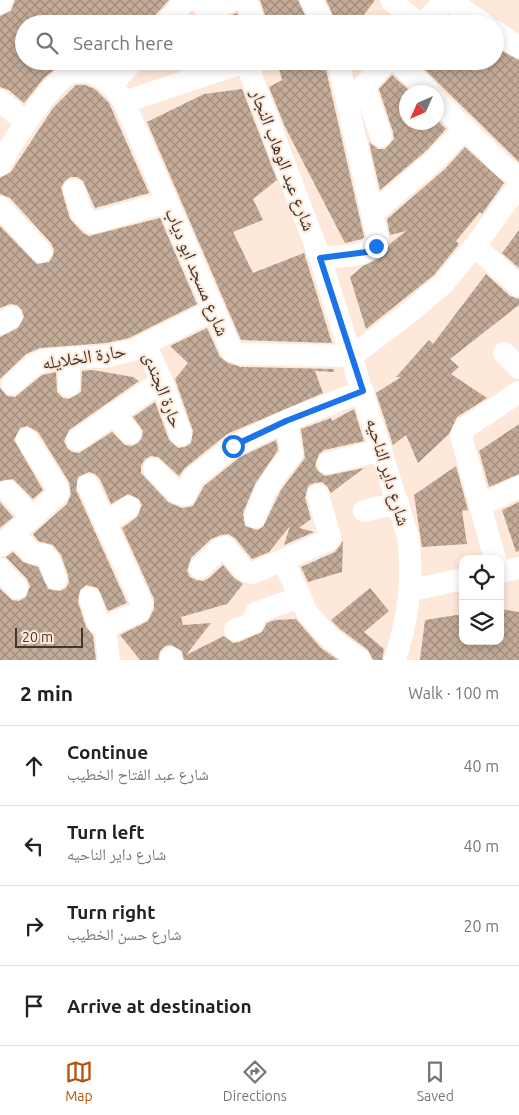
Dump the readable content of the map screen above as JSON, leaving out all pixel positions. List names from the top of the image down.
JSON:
{
  "streets": {
    "street": [
      "شارع عبد الوهاب النجار",
      "شارع مسجد ابو دياب",
      "حارة الخلايله",
      "حارة الجندى",
      "شارع داير الناحيه"
    ]
  },
  "crossings": [
    ["شارع عبد الوهاب النجار", "شارع داير الناحيه"],
    ["شارع مسجد ابو دياب", "حارة الخلايله"],
    ["شارع مسجد ابو دياب", "شارع داير الناحيه"],
    ["حارة الخلايله", "حارة الجندى"]
  ],
  "scale_bar": "20 m",
  "north": "bottom left",
  "page": {
    "search": "Search here",
    "scale": "20 m",
    "heading": ["2 min", "Walk · 100 m"],
    "list": [
      ["Continue", "شارع عبد الفتاح الخطيب", "40 m"],
      ["Turn left", "شارع داير الناحيه", "40 m"],
      ["Turn right", "شارع حسن الخطيب", "20 m"],
      "Arrive at destination"
    ],
    "nav": ["Map", "Directions", "Saved"]
  }
}
